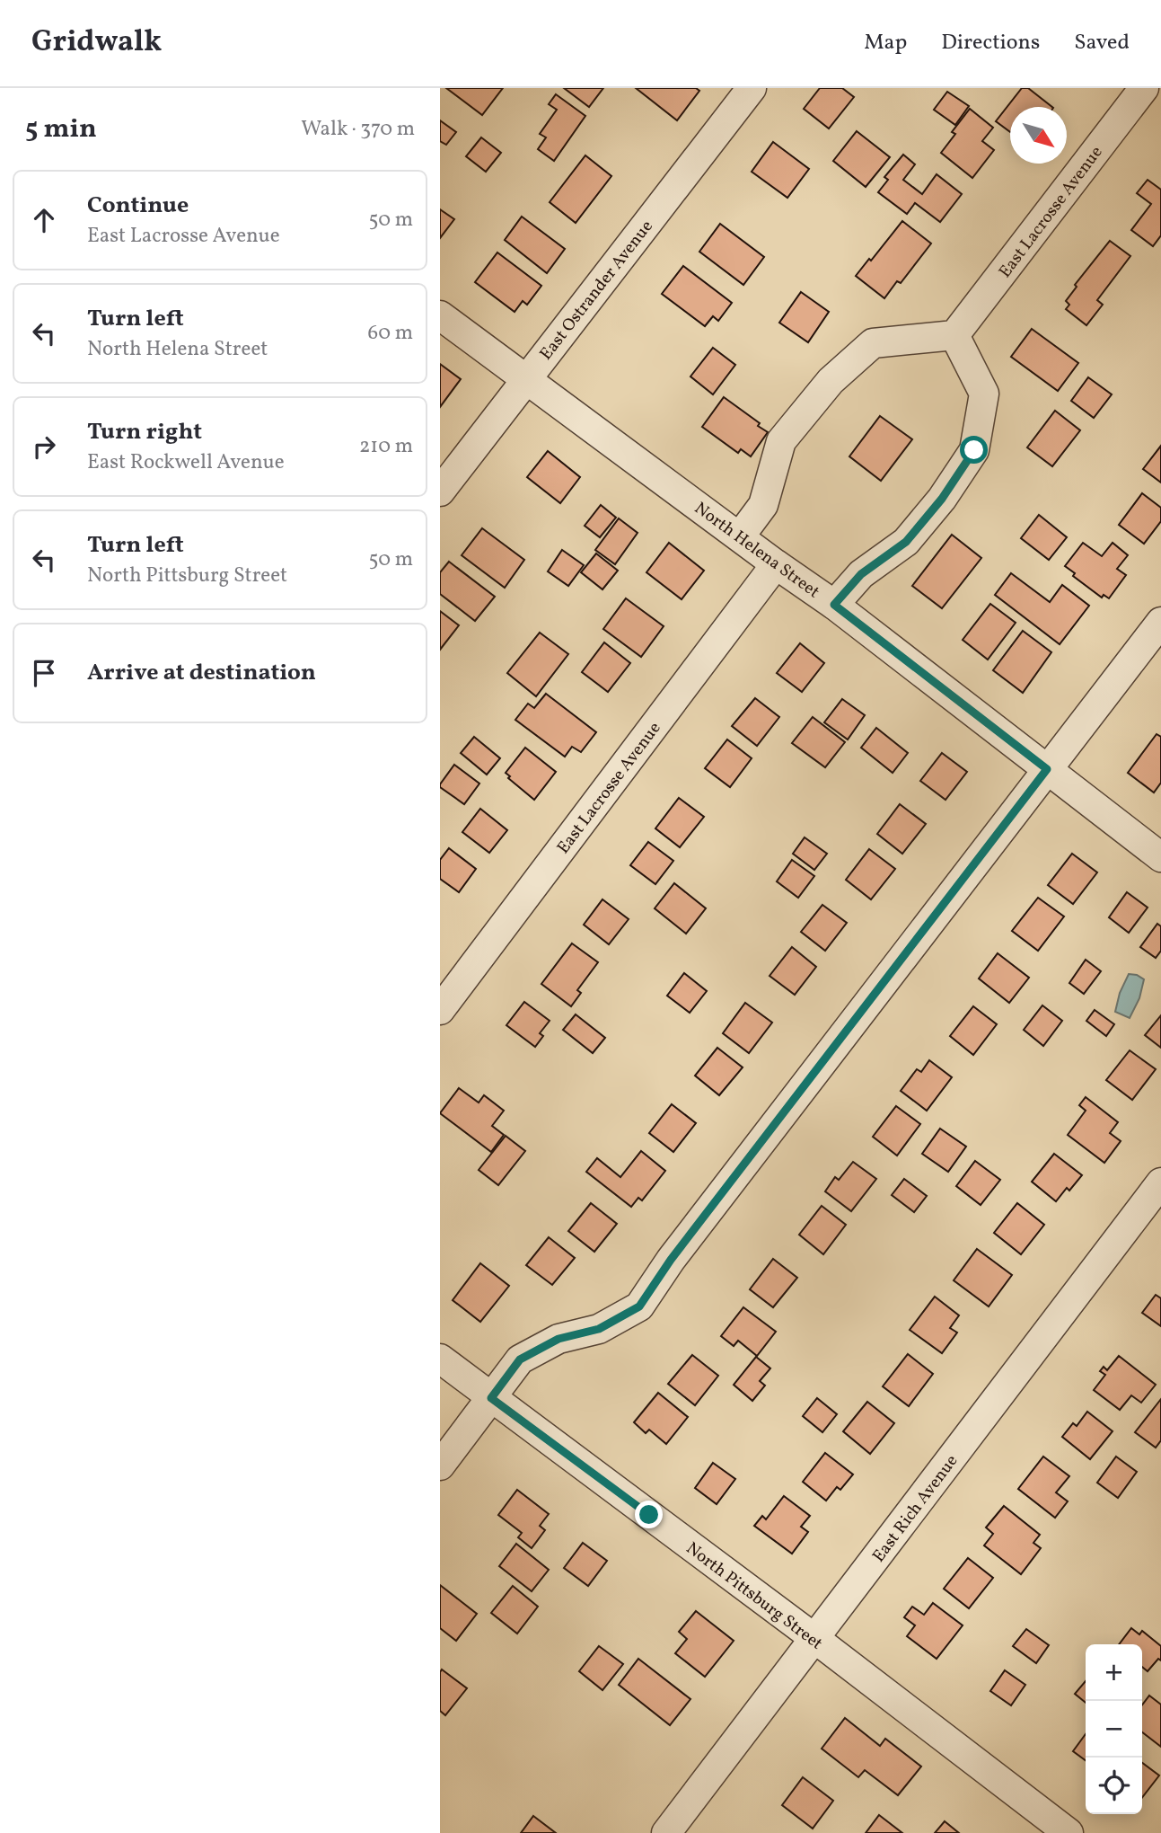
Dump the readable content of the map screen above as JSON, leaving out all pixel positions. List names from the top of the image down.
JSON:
{
  "streets": {
    "street": [
      "East Lacrosse Avenue",
      "East Ostrander Avenue",
      "North Helena Street",
      "East Rich Avenue",
      "North Pittsburg Street"
    ]
  },
  "crossings": [
    ["East Lacrosse Avenue", "North Helena Street"],
    ["East Ostrander Avenue", "North Helena Street"],
    ["East Rich Avenue", "North Pittsburg Street"]
  ],
  "north": "bottom right",
  "page": {
    "header": "Gridwalk",
    "nav": ["Map", "Directions", "Saved"],
    "heading": ["5 min", "Walk · 370 m"],
    "list": [
      ["Continue", "East Lacrosse Avenue", "50 m"],
      ["Turn left", "North Helena Street", "60 m"],
      ["Turn right", "East Rockwell Avenue", "210 m"],
      ["Turn left", "North Pittsburg Street", "50 m"],
      "Arrive at destination"
    ],
    "map_buttons": ["+", "−"]
  }
}
